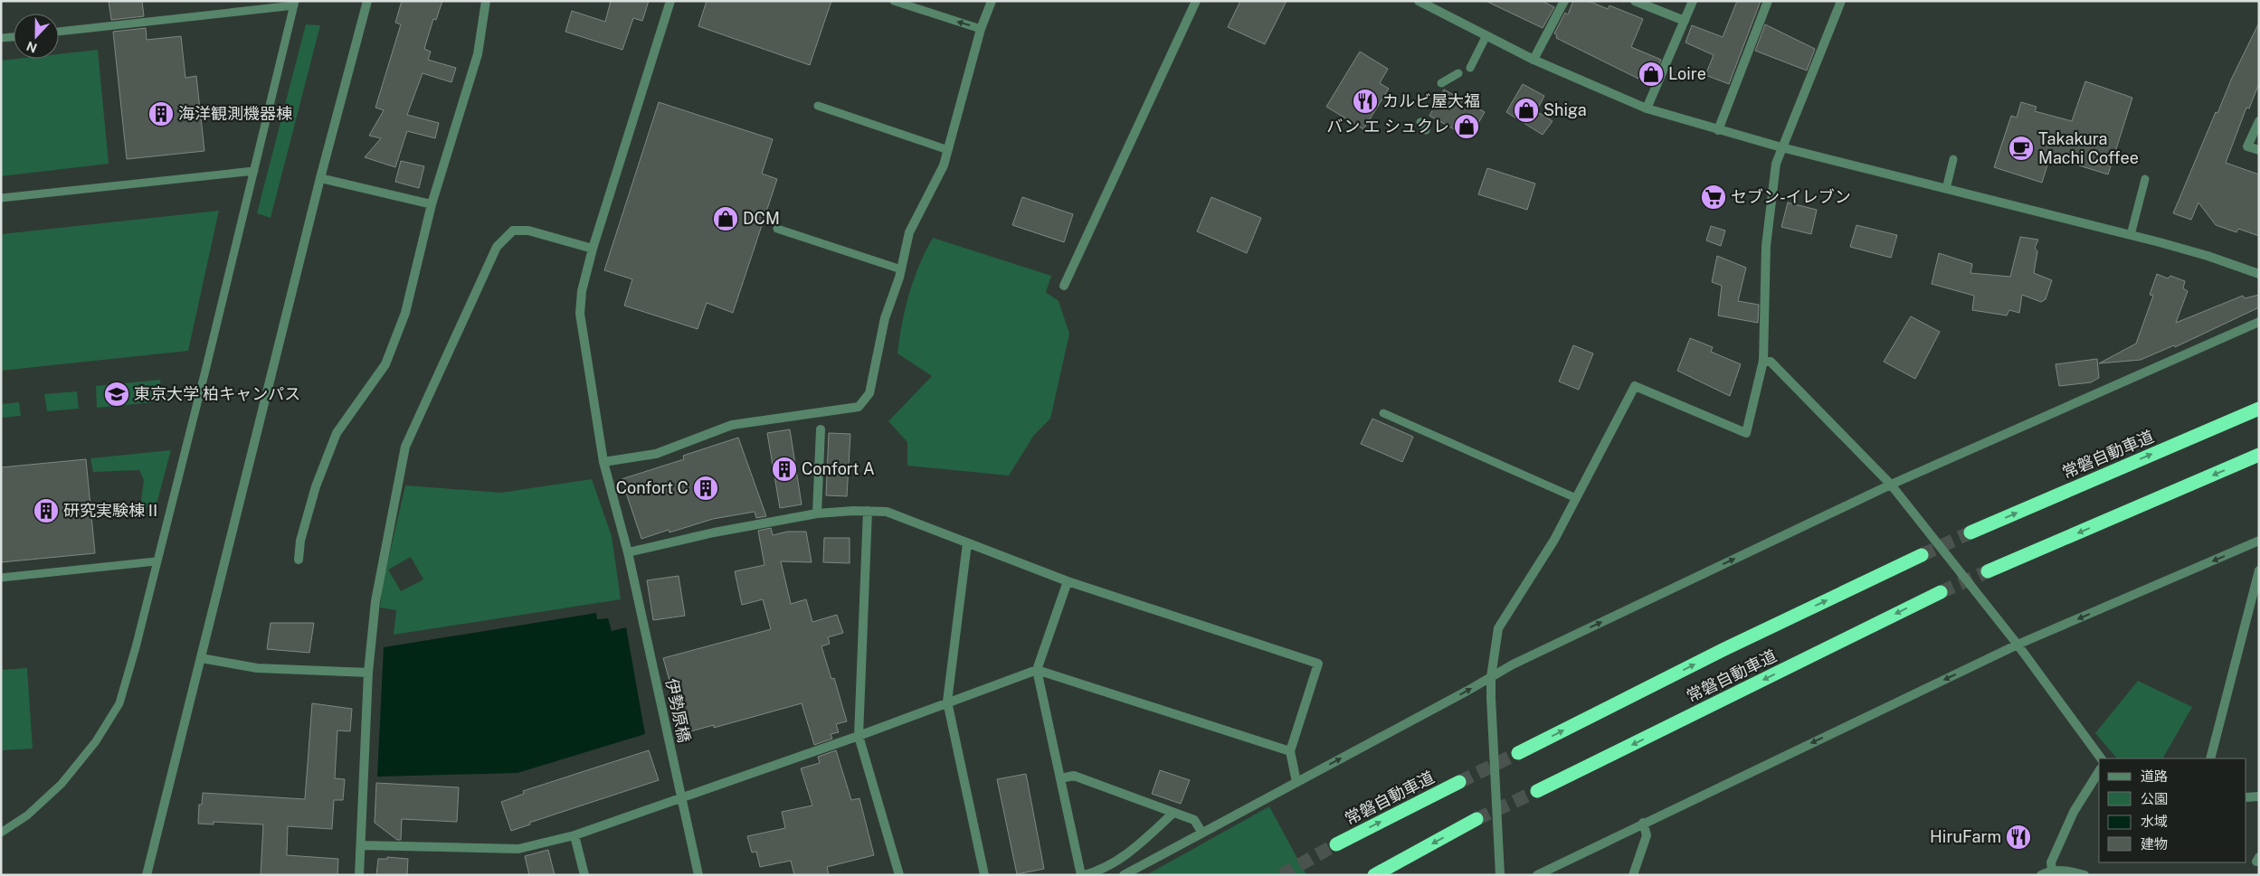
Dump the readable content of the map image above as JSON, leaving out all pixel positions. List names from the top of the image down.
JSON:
{
  "streets": {
    "highway": ["常磐自動車道"],
    "street": ["伊勢原橋"]
  },
  "places": {
    "shop": [
      "Loire",
      "Shiga",
      "バン エ シュクレ",
      "DCM"
    ],
    "restaurant": ["カルビ屋大福", "HiruFarm"],
    "building": [
      "海洋観測機器棟",
      "Confort A",
      "Confort C",
      "研究実験棟Ⅱ"
    ],
    "cafe": ["Takakura Machi Coffee"],
    "supermarket": ["セブン-イレブン"],
    "school or university": ["東京大学 柏キャンパス"]
  },
  "legend": [
    "道路",
    "公園",
    "水域",
    "建物"
  ],
  "north": "bottom"
}
